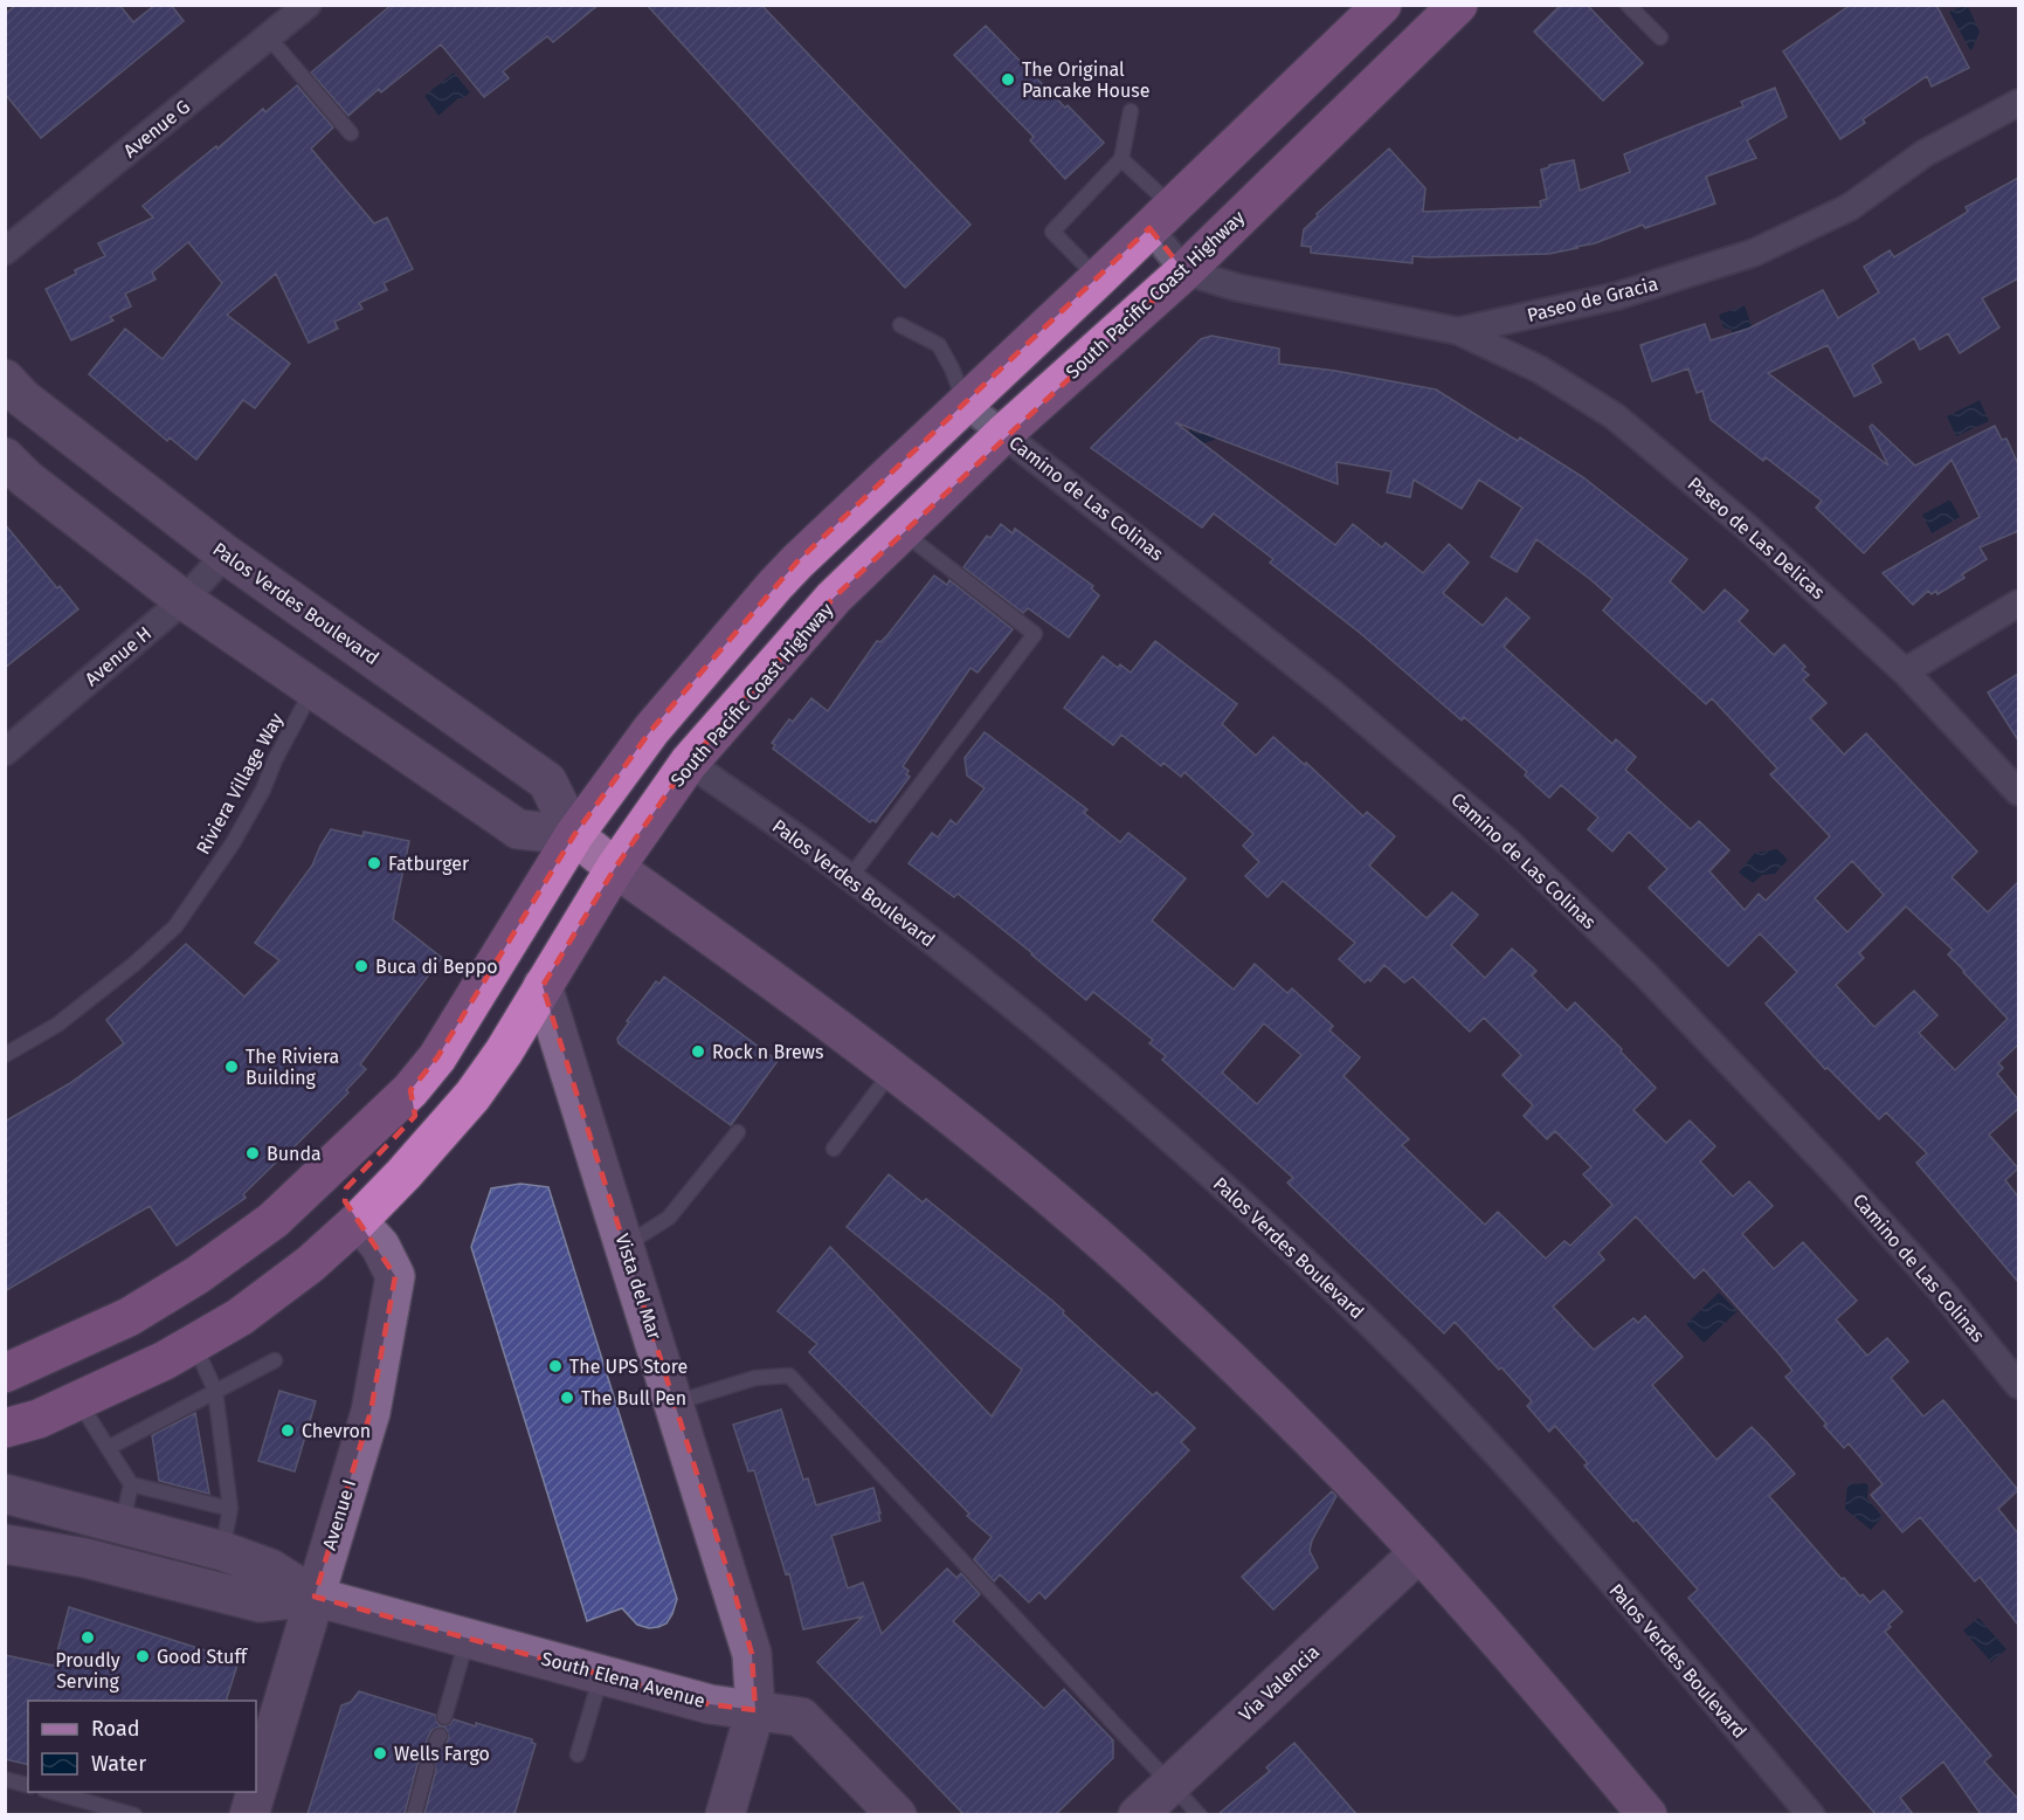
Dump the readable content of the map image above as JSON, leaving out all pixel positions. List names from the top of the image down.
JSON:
{
  "streets": {
    "highway": ["South Pacific Coast Highway"],
    "main road": ["Palos Verdes Boulevard"],
    "street": [
      "Avenue G",
      "Paseo de Gracia",
      "Camino de Las Colinas",
      "Paseo de Las Delicas",
      "Avenue H",
      "Vista del Mar",
      "Avenue I",
      "South Elena Avenue",
      "Via Valencia"
    ],
    "lane": ["Riviera Village Way"]
  },
  "crossings": [
    ["South Pacific Coast Highway", "Paseo de Gracia"],
    ["South Pacific Coast Highway", "Camino de Las Colinas"],
    ["South Pacific Coast Highway", "Palos Verdes Boulevard"],
    ["South Pacific Coast Highway", "Vista del Mar"],
    ["South Pacific Coast Highway", "Avenue I"],
    ["Paseo de Gracia", "Paseo de Las Delicas"],
    ["Palos Verdes Boulevard", "Avenue H"],
    ["Palos Verdes Boulevard", "Via Valencia"],
    ["Vista del Mar", "South Elena Avenue"],
    ["Avenue I", "South Elena Avenue"]
  ],
  "places": [
    "The Original Pancake House",
    "Fatburger",
    "Buca di Beppo",
    "Rock n Brews",
    "The Riviera Building",
    "Bunda",
    "The UPS Store",
    "The Bull Pen",
    "Chevron",
    "Proudly Serving",
    "Good Stuff",
    "Wells Fargo"
  ],
  "legend": ["Road", "Water"]
}
